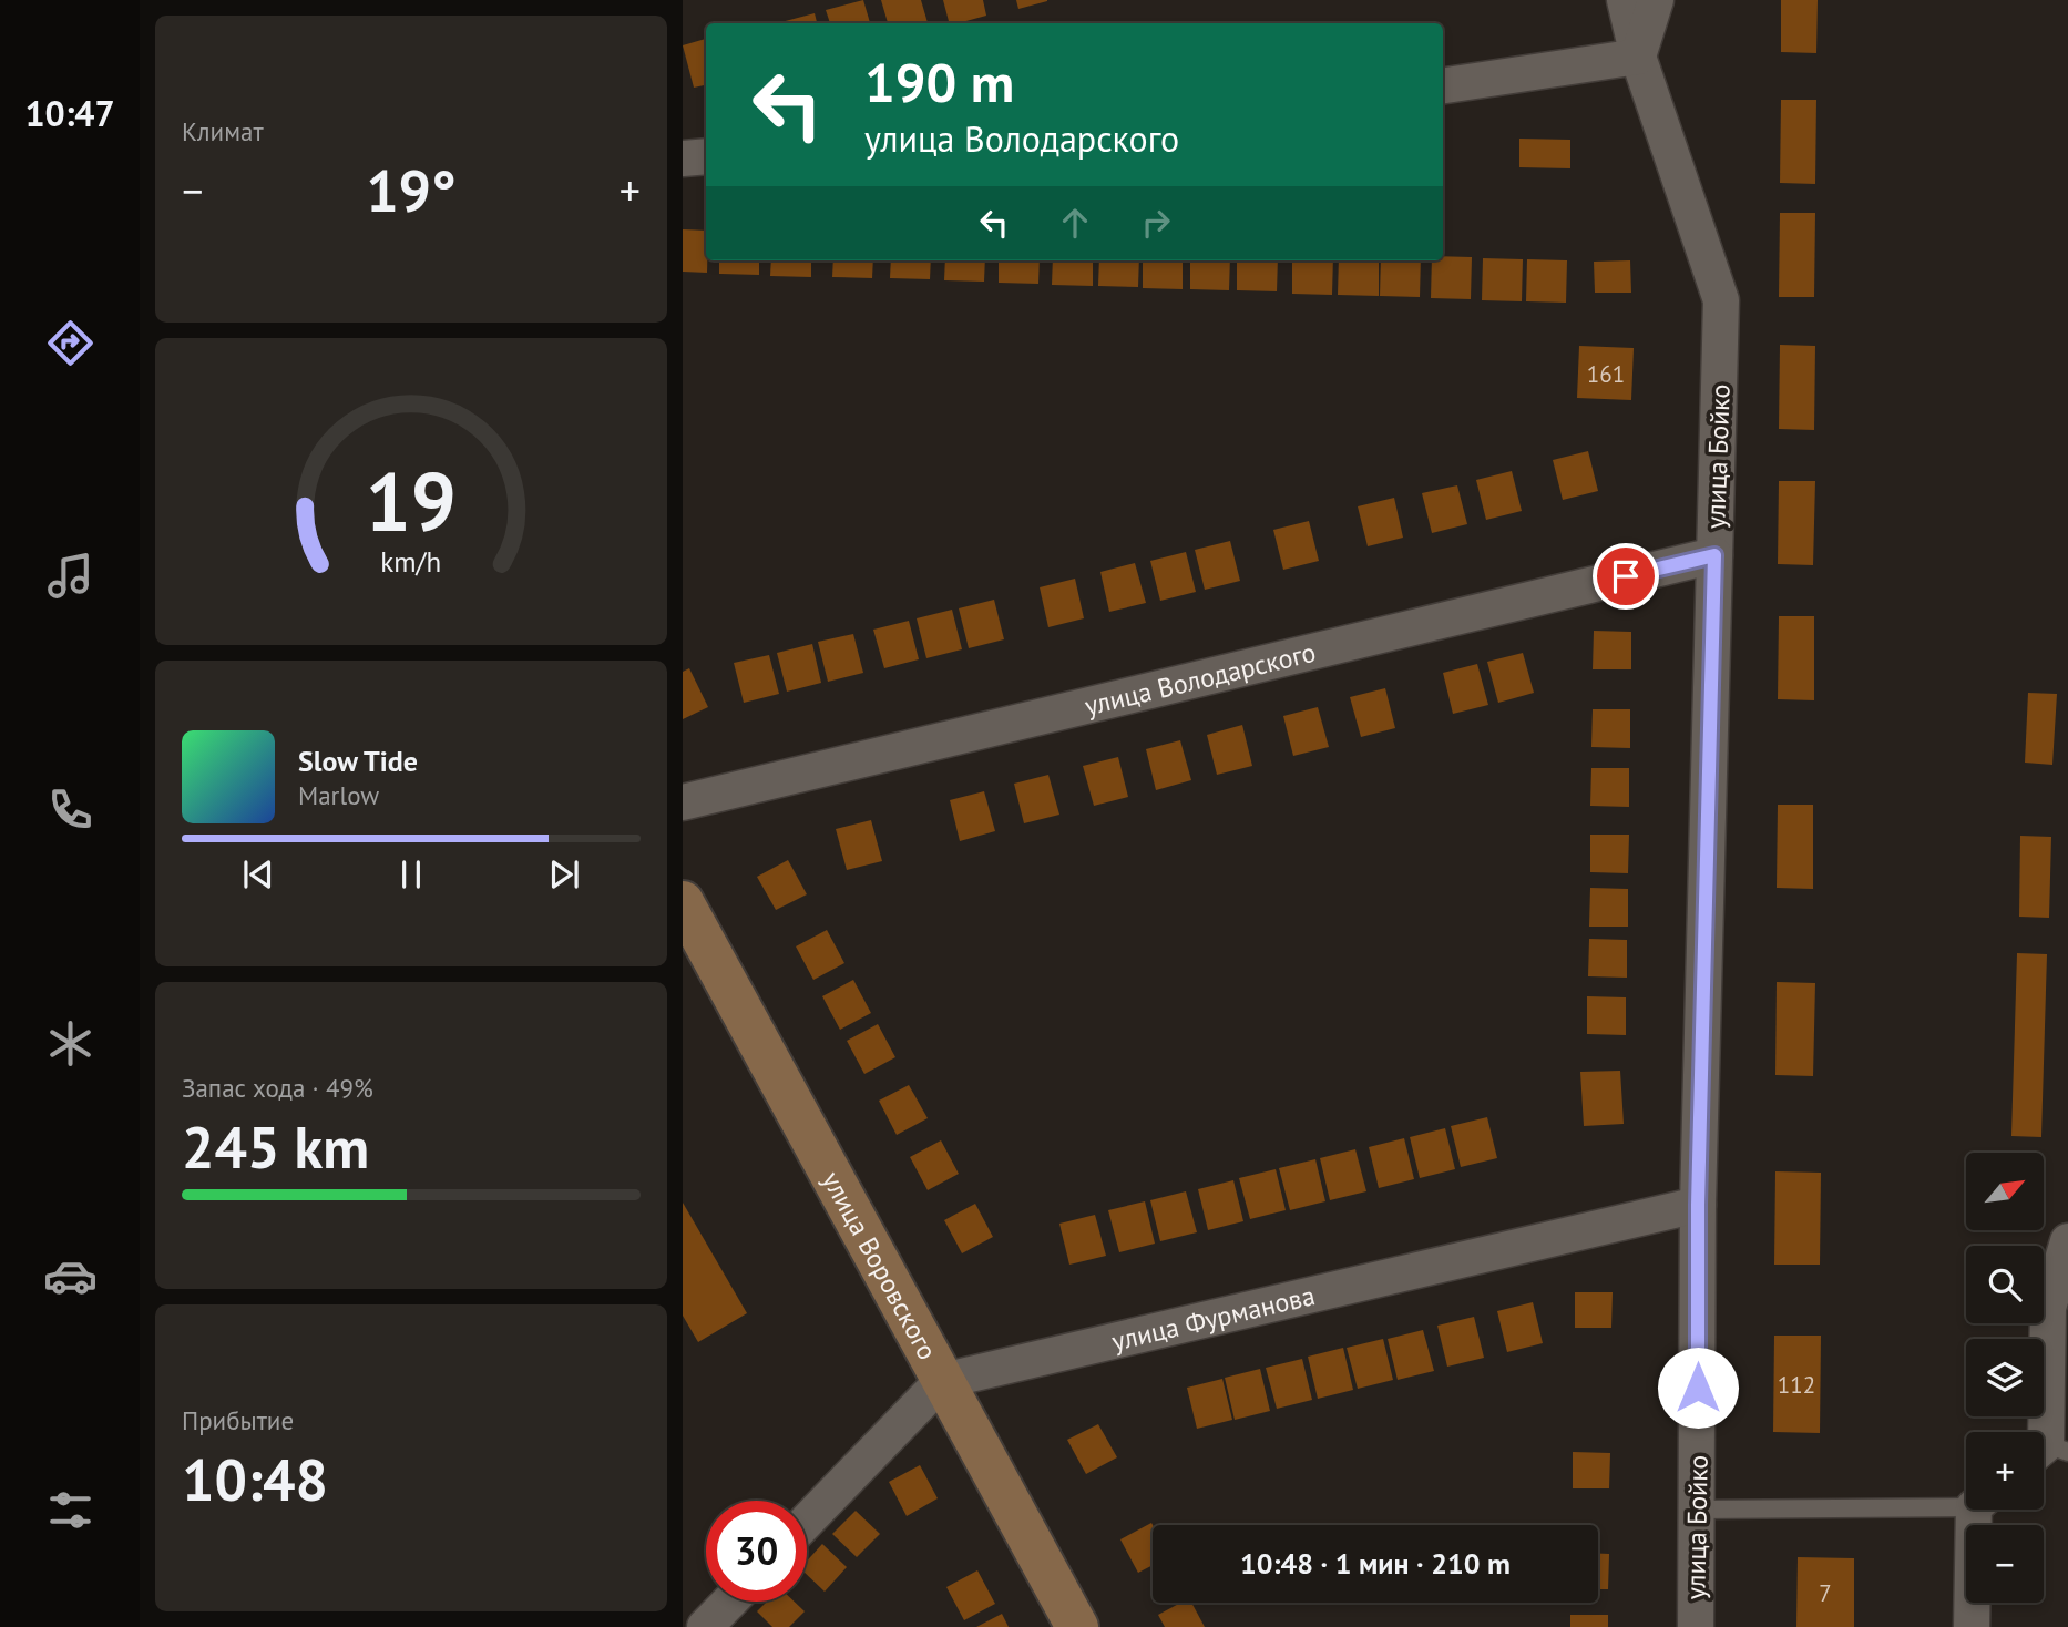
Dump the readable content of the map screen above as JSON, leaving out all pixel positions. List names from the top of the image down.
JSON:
{
  "streets": {
    "street": [
      "улица Бойко",
      "улица Володарского",
      "улица Воровского",
      "улица Фурманова"
    ]
  },
  "crossings": [
    ["улица Бойко", "улица Володарского"],
    ["улица Бойко", "улица Фурманова"],
    ["улица Воровского", "улица Фурманова"]
  ],
  "house_numbers": ["161", "112", "7"],
  "north": "top right",
  "page": {
    "tabs": "10:47",
    "tile": [
      "Климат",
      ["Запас хода · 49%", "245 km"],
      ["Прибытие", "10:48"]
    ],
    "turn": ["190 m", "улица Володарского"],
    "heat": ["−", "19°", "+"],
    "song": ["Slow Tide", "Marlow"],
    "map_buttons": ["+", "−"],
    "limit": "30",
    "trip": "10:48 · 1 мин · 210 m",
    "gauge": ["19", "km/h"]
  }
}
